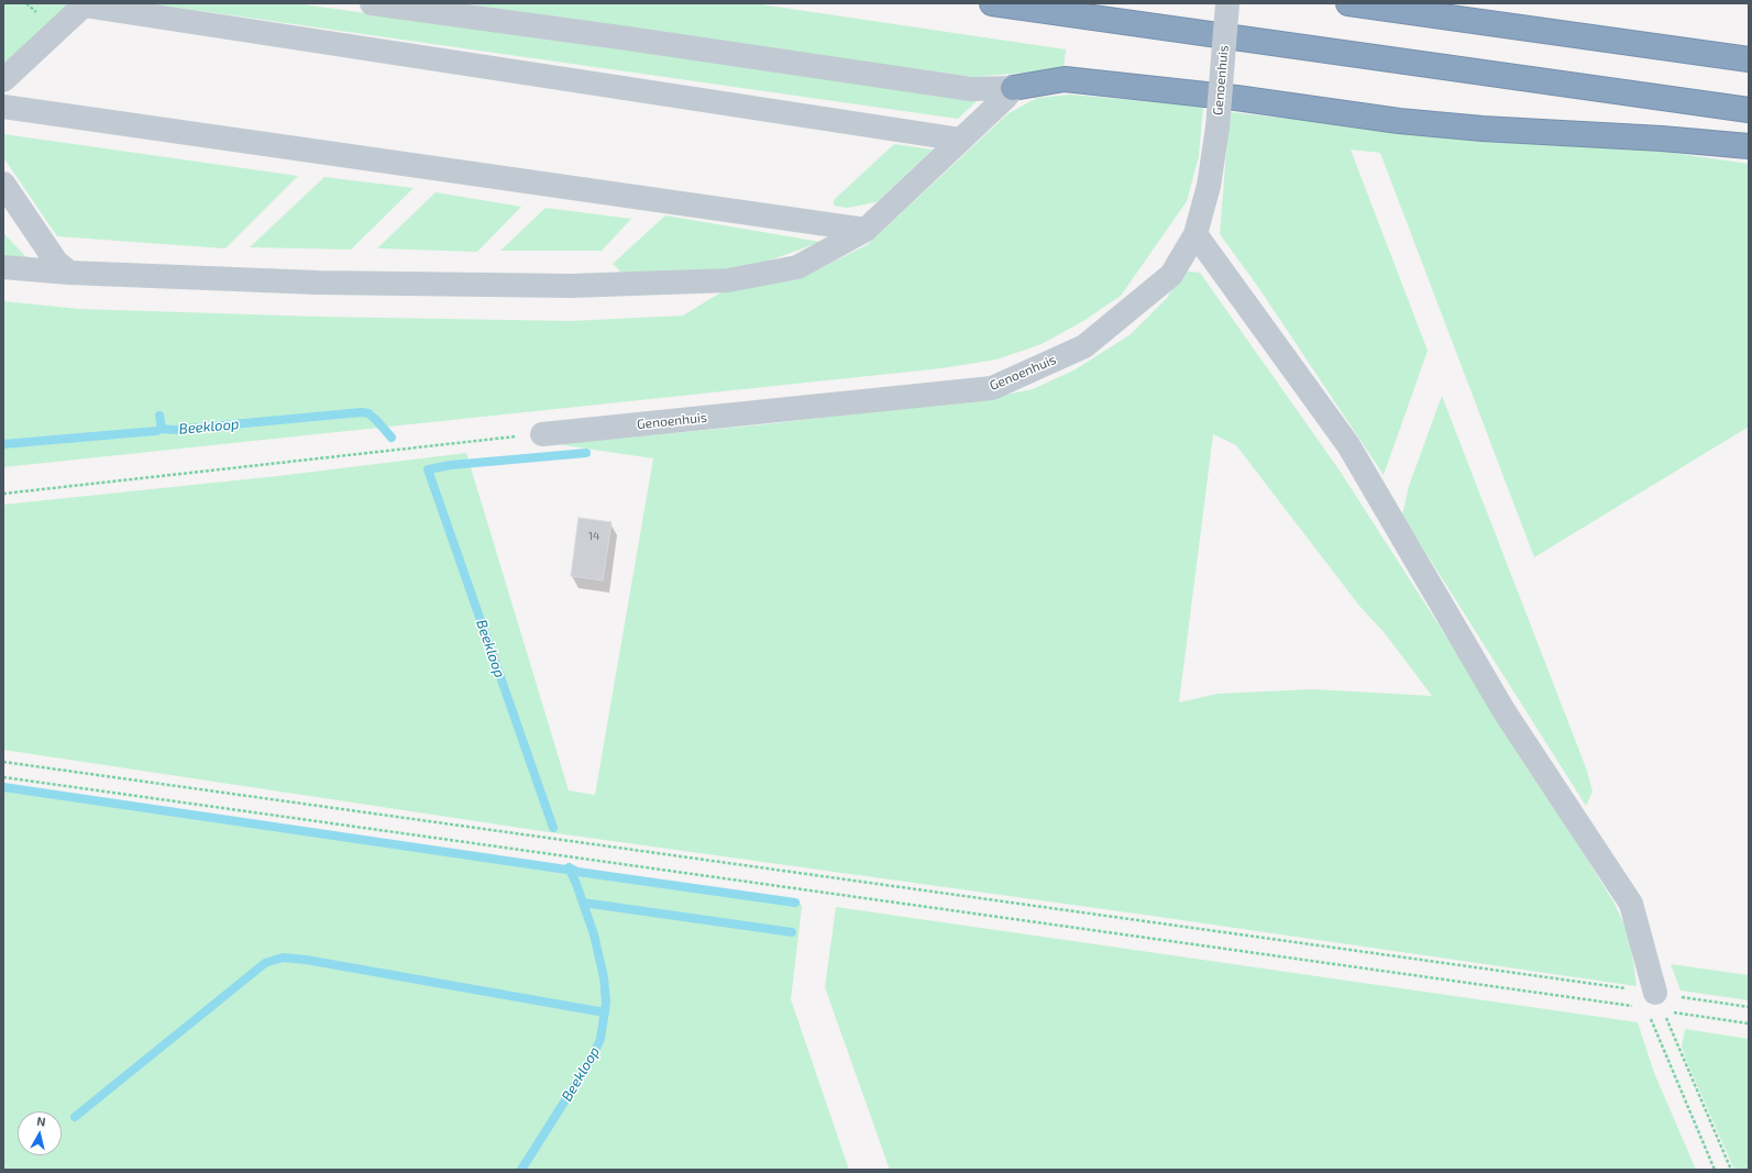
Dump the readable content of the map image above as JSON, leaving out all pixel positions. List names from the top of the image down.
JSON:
{
  "streets": {
    "street": ["Genoenhuis"]
  },
  "water": ["Beekloop"],
  "house_numbers": ["14"],
  "north": "top"
}
